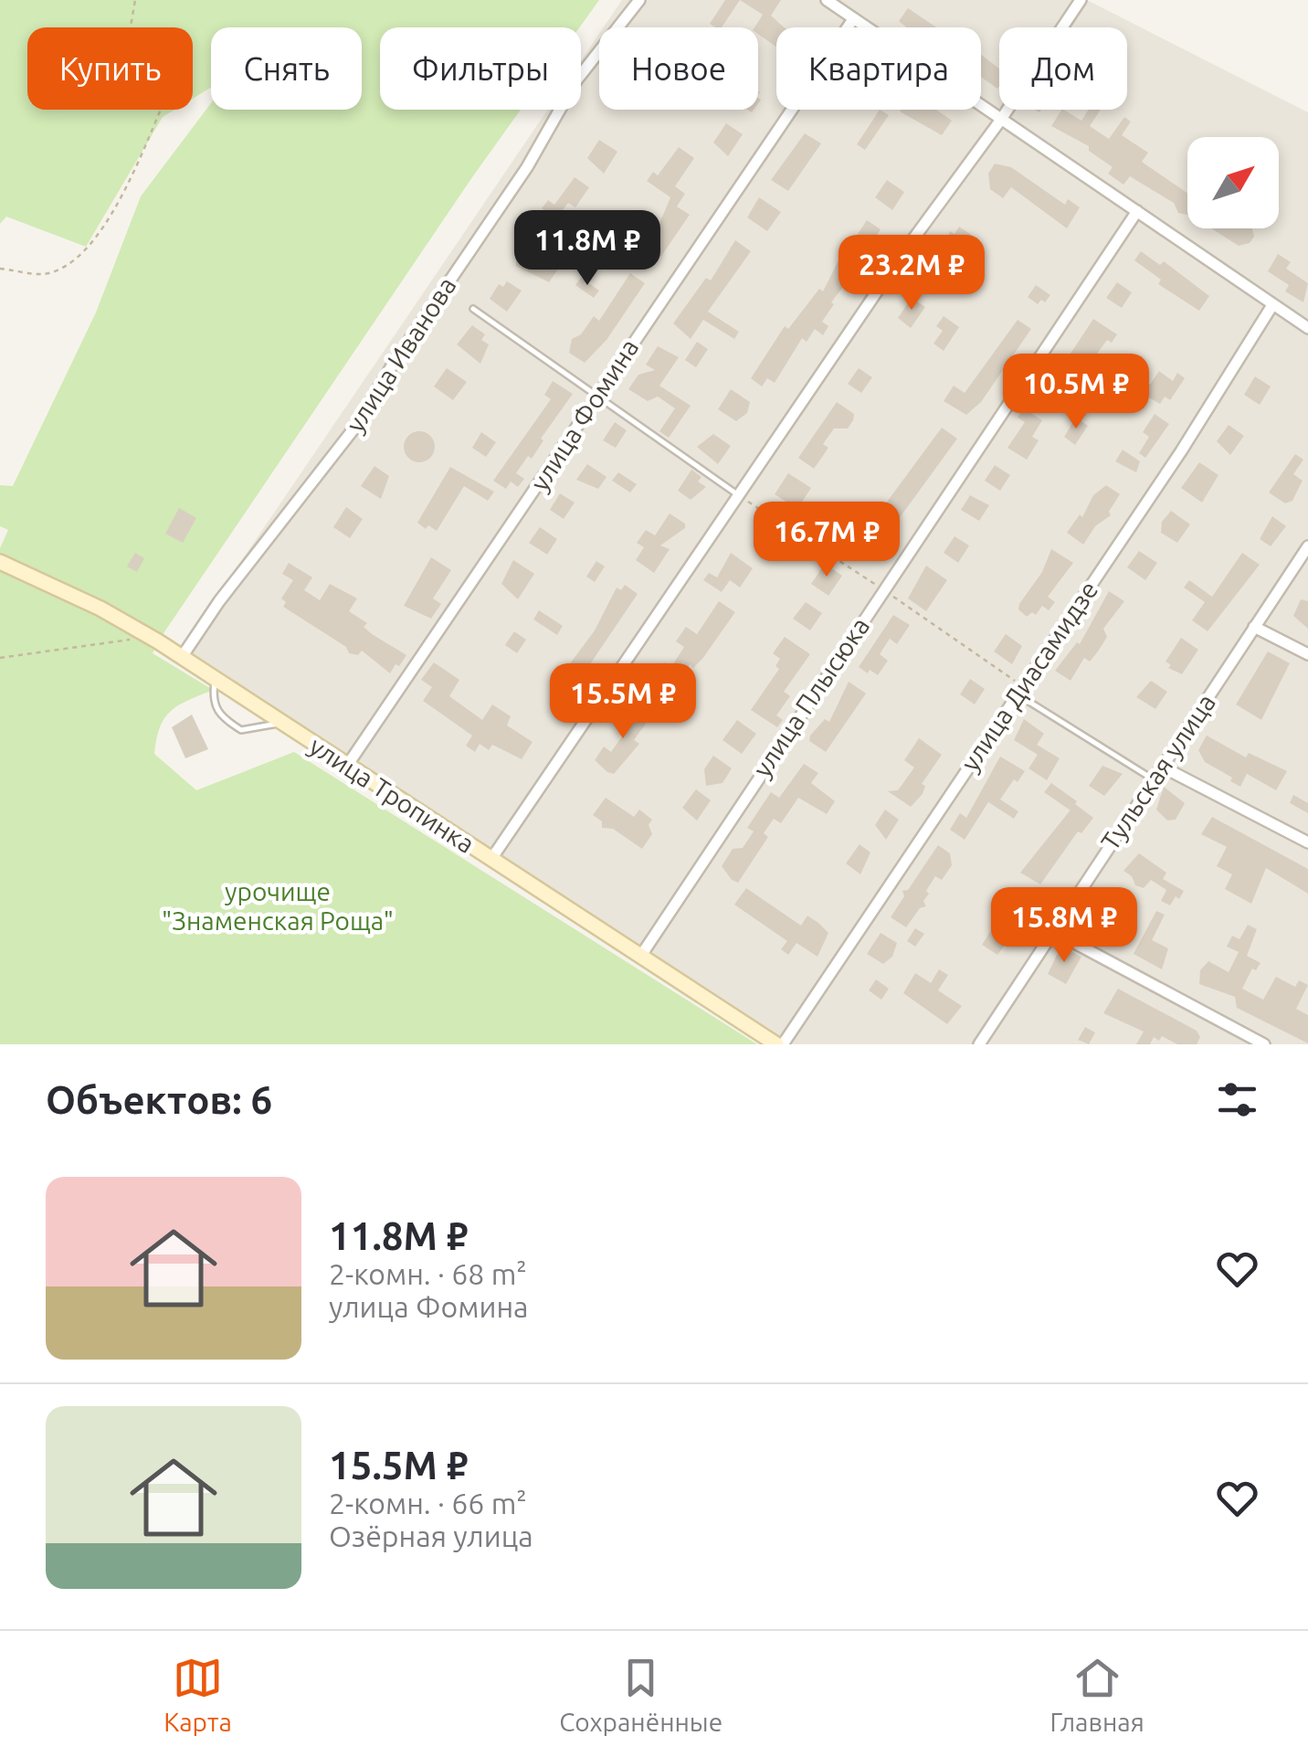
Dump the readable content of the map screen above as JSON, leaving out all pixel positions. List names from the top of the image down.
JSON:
{
  "streets": {
    "main road": ["улица Тропинка"],
    "street": [
      "улица Иванова",
      "улица Фомина",
      "улица Диасамидзе",
      "улица Плысюка",
      "Тульская улица"
    ]
  },
  "crossings": [
    ["улица Иванова", "улица Тропинка"],
    ["улица Фомина", "улица Тропинка"],
    ["улица Диасамидзе", "улица Тропинка"],
    ["улица Плысюка", "улица Тропинка"]
  ],
  "parks": ["урочище \"Знаменская Роща\""],
  "north": "top right",
  "page": {
    "chip": [
      "Купить",
      "Снять",
      "Фильтры",
      "Новое",
      "Квартира",
      "Дом"
    ],
    "price": [
      "11.8M ₽",
      "23.2M ₽",
      "10.5M ₽",
      "16.7M ₽",
      "15.5M ₽",
      "15.8M ₽"
    ],
    "heading": "Объектов: 6",
    "list": [
      {
        "name": "11.8M ₽",
        "note": "2-комн. · 68 m² · улица Фомина"
      },
      {
        "name": "15.5M ₽",
        "note": "2-комн. · 66 m² · Озёрная улица"
      }
    ],
    "tabs": ["Карта", "Сохранённые", "Главная"]
  }
}
